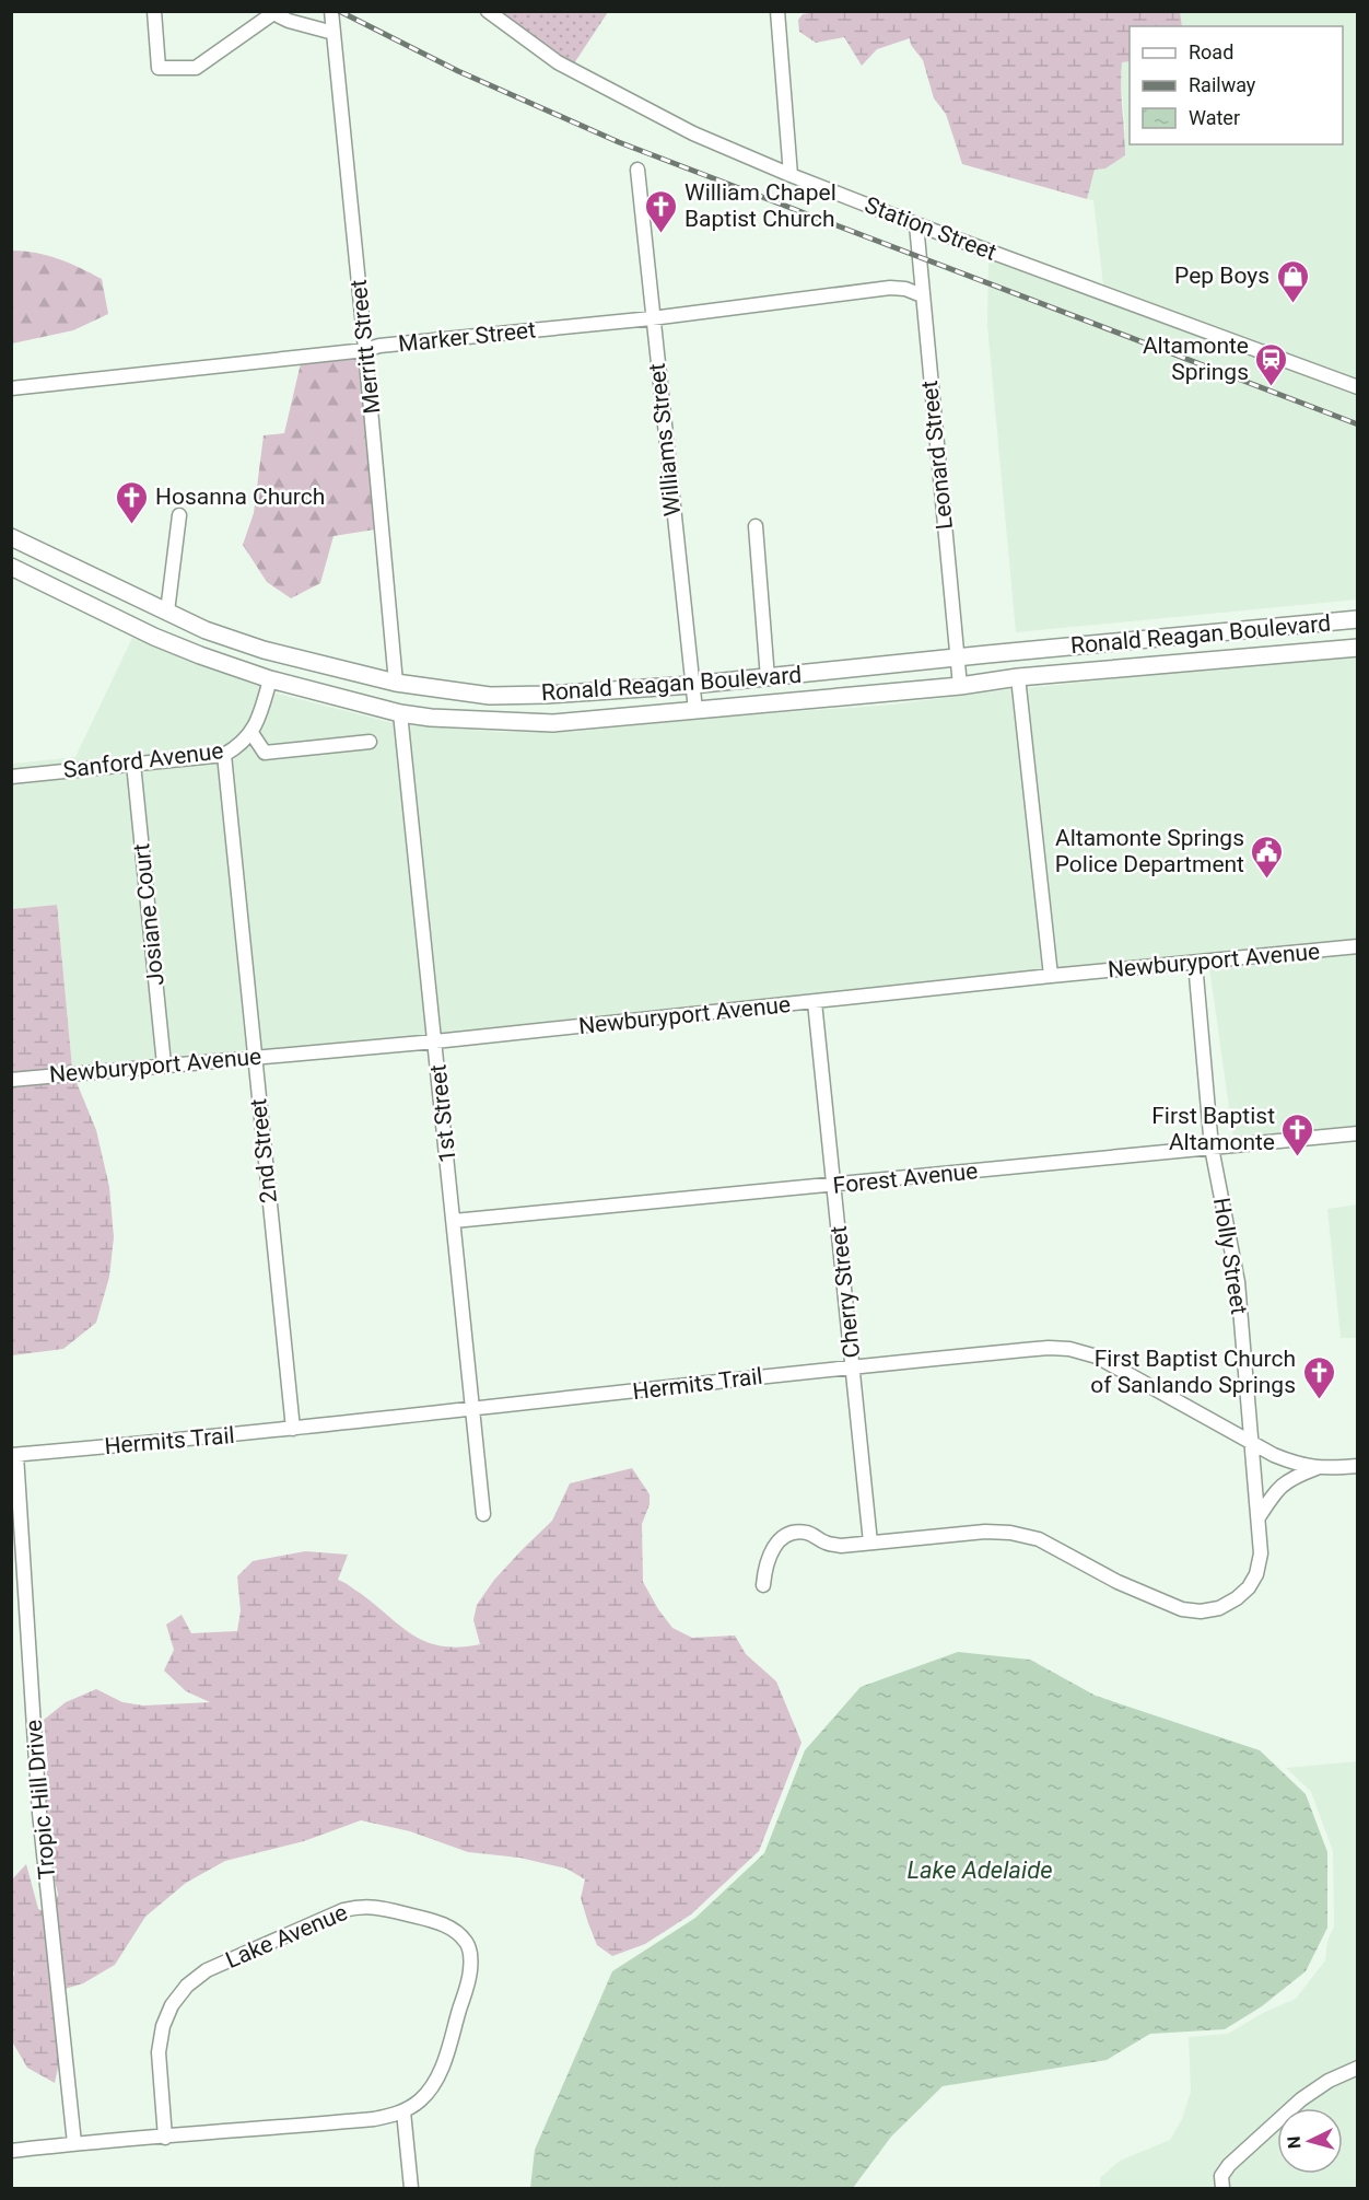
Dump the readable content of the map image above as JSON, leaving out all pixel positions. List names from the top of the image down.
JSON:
{
  "streets": {
    "main road": ["Ronald Reagan Boulevard"],
    "street": [
      "Station Street",
      "Marker Street",
      "Merritt Street",
      "Williams Street",
      "Leonard Street",
      "Sanford Avenue",
      "Josiane Court",
      "Newburyport Avenue",
      "1st Street",
      "2nd Street",
      "Forest Avenue",
      "Holly Street",
      "Cherry Street",
      "Hermits Trail",
      "Tropic Hill Drive",
      "Lake Avenue"
    ]
  },
  "crossings": [
    ["Station Street", "Leonard Street"],
    ["Marker Street", "Merritt Street"],
    ["Marker Street", "Williams Street"],
    ["Marker Street", "Leonard Street"],
    ["Merritt Street", "Ronald Reagan Boulevard"],
    ["Williams Street", "Ronald Reagan Boulevard"],
    ["Leonard Street", "Ronald Reagan Boulevard"],
    ["Ronald Reagan Boulevard", "Sanford Avenue"],
    ["Ronald Reagan Boulevard", "1st Street"],
    ["Sanford Avenue", "Josiane Court"],
    ["Sanford Avenue", "2nd Street"],
    ["Josiane Court", "Newburyport Avenue"],
    ["Newburyport Avenue", "1st Street"],
    ["Newburyport Avenue", "2nd Street"],
    ["Newburyport Avenue", "Holly Street"],
    ["Newburyport Avenue", "Cherry Street"],
    ["1st Street", "Forest Avenue"],
    ["1st Street", "Hermits Trail"],
    ["2nd Street", "Hermits Trail"],
    ["Forest Avenue", "Holly Street"],
    ["Forest Avenue", "Cherry Street"],
    ["Holly Street", "Cherry Street"],
    ["Holly Street", "Hermits Trail"],
    ["Cherry Street", "Hermits Trail"],
    ["Hermits Trail", "Tropic Hill Drive"],
    ["Tropic Hill Drive", "Lake Avenue"]
  ],
  "water": ["Lake Adelaide"],
  "places": {
    "church": [
      "William Chapel Baptist Church",
      "Hosanna Church",
      "First Baptist Altamonte",
      "First Baptist Church of Sanlando Springs"
    ],
    "shop": ["Pep Boys"],
    "station": ["Altamonte Springs"],
    "public building": ["Altamonte Springs Police Department"]
  },
  "legend": ["Road", "Railway", "Water"],
  "north": "left"
}
